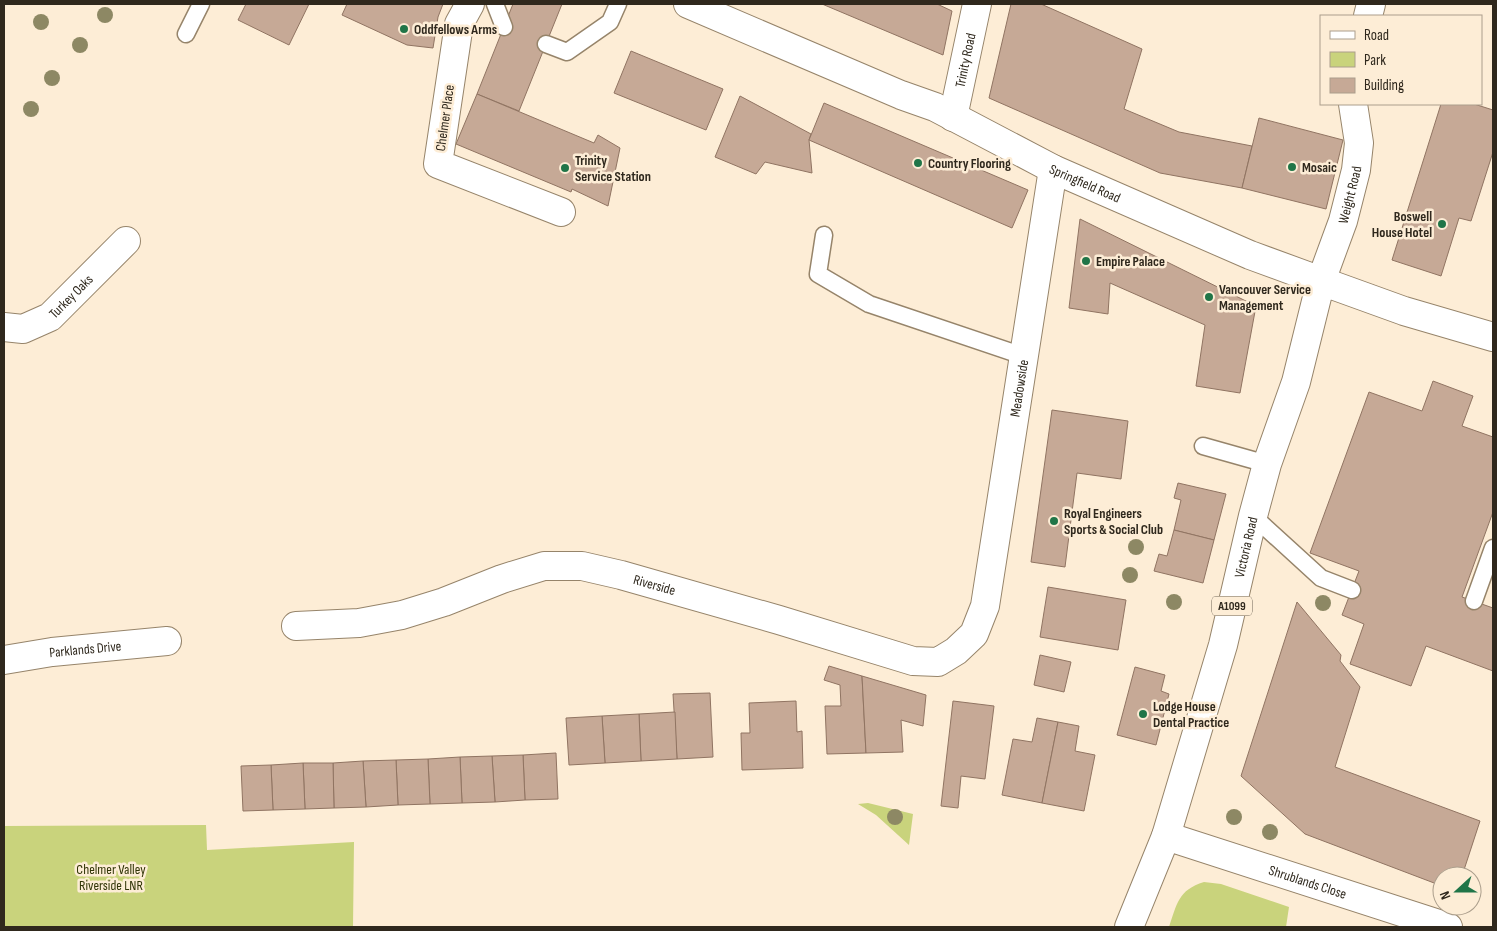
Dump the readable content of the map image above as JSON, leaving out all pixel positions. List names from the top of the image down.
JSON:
{
  "streets": {
    "street": [
      "Trinity Road",
      "Chelmer Place",
      "Springfield Road",
      "Weight Road",
      "Turkey Oaks",
      "Meadowside",
      "Victoria Road",
      "Riverside",
      "A1099",
      "Parklands Drive",
      "Shrublands Close"
    ]
  },
  "crossings": [
    ["Trinity Road", "Springfield Road"],
    ["Springfield Road", "Weight Road"],
    ["Springfield Road", "Meadowside"],
    ["Springfield Road", "Victoria Road"],
    ["Weight Road", "Victoria Road"],
    ["Meadowside", "Riverside"],
    ["Victoria Road", "Shrublands Close"]
  ],
  "parks": ["Chelmer Valley Riverside LNR"],
  "places": [
    "Oddfellows Arms",
    "Country Flooring",
    "Mosaic",
    "Trinity Service Station",
    "Boswell House Hotel",
    "Empire Palace",
    "Vancouver Service Management",
    "Royal Engineers Sports & Social Club",
    "Lodge House Dental Practice"
  ],
  "legend": ["Road", "Park", "Building"],
  "north": "left"
}
